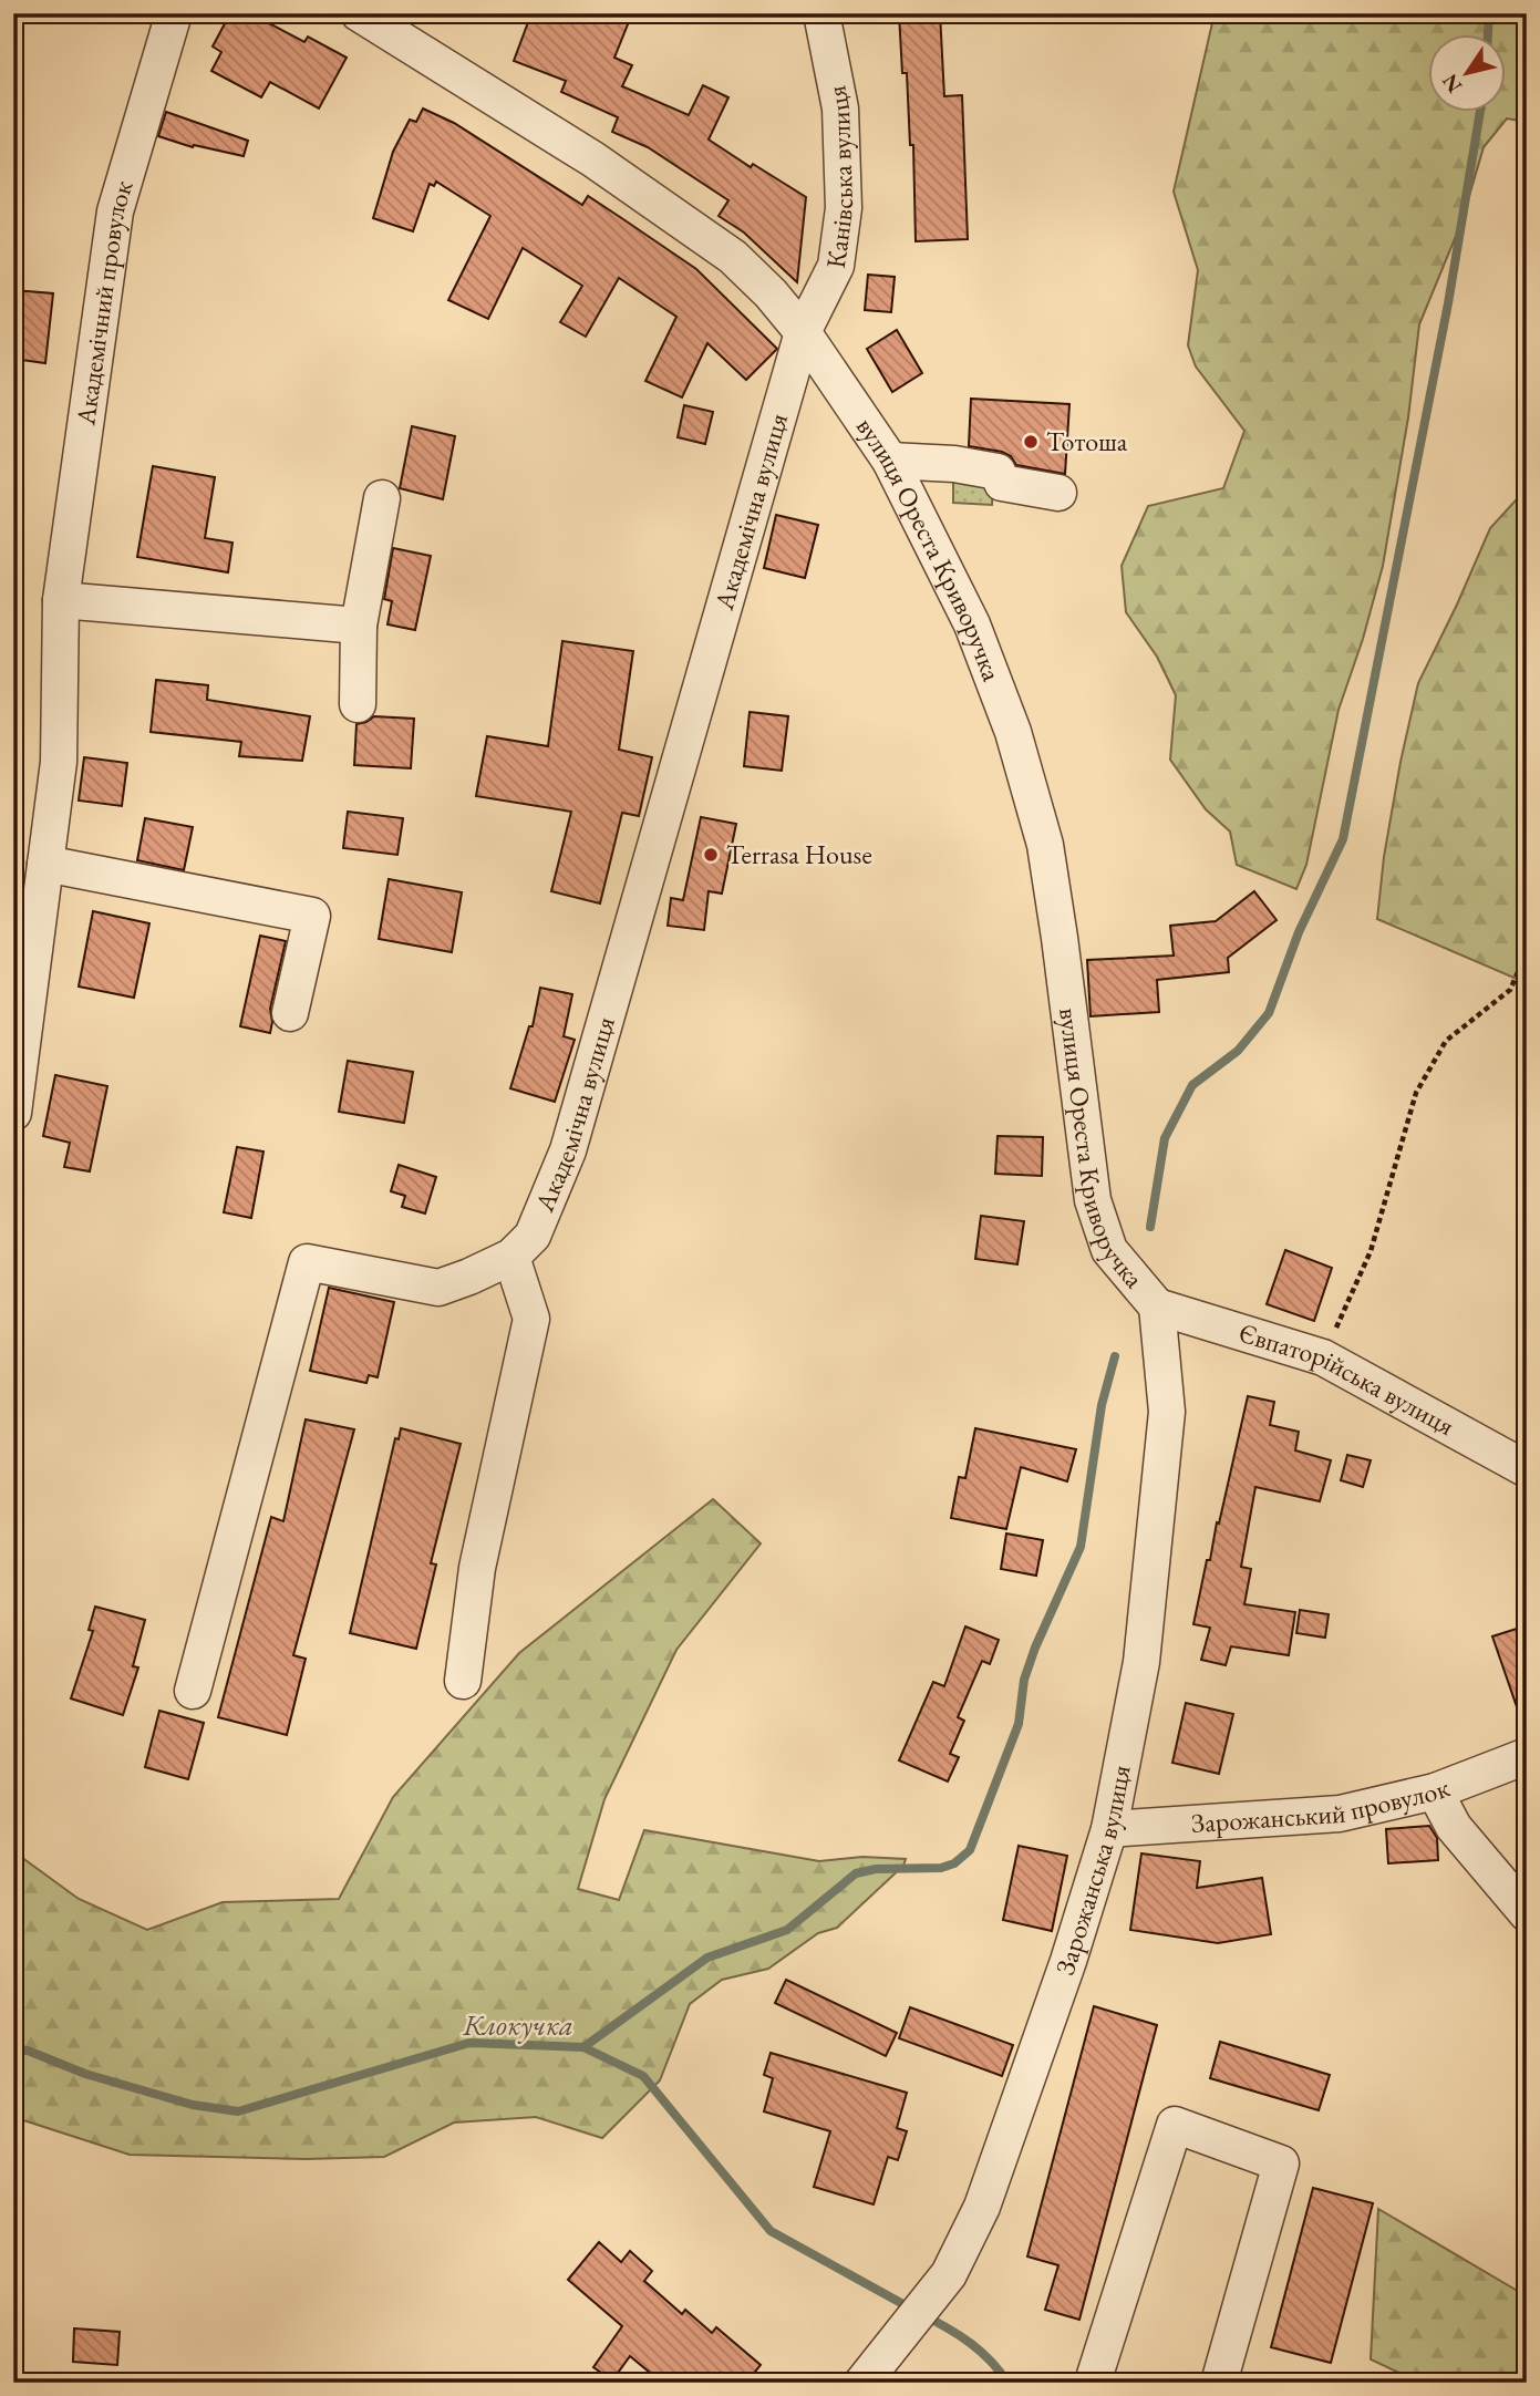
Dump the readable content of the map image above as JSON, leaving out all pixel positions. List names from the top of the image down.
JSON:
{
  "streets": {
    "street": [
      "Канівська вулиця",
      "Академічний провулок",
      "Академічна вулиця",
      "вулиця Ореста Криворучка",
      "Євпаторійська вулиця",
      "Зарожанський провулок",
      "Зарожанська вулиця"
    ]
  },
  "crossings": [
    ["Канівська вулиця", "Академічна вулиця"],
    ["Канівська вулиця", "вулиця Ореста Криворучка"],
    ["Академічна вулиця", "вулиця Ореста Криворучка"],
    ["вулиця Ореста Криворучка", "Євпаторійська вулиця"],
    ["вулиця Ореста Криворучка", "Зарожанська вулиця"],
    ["Євпаторійська вулиця", "Зарожанська вулиця"],
    ["Зарожанський провулок", "Зарожанська вулиця"]
  ],
  "water": ["Клокучка"],
  "places": ["Тотоша", "Terrasa House"],
  "north": "bottom left"
}
